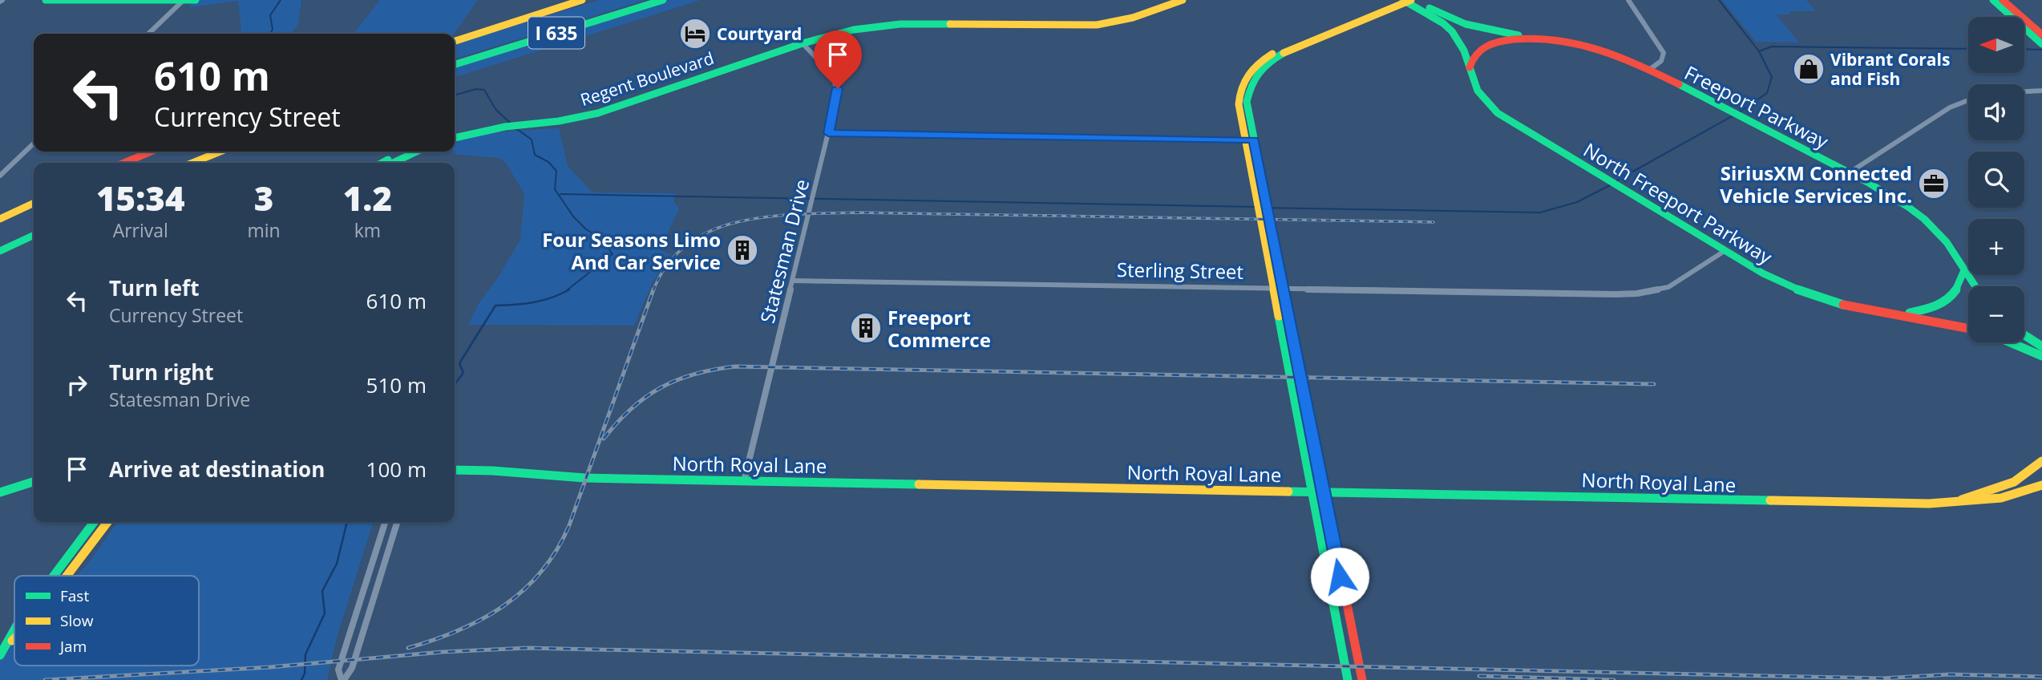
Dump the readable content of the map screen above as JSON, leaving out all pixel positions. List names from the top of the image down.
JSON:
{
  "streets": {
    "main road": [
      "I 635",
      "Regent Boulevard",
      "Freeport Parkway",
      "North Freeport Parkway",
      "North Royal Lane"
    ],
    "street": ["Statesman Drive", "Sterling Street"]
  },
  "crossings": [
    ["Regent Boulevard", "Statesman Drive"],
    ["North Freeport Parkway", "Sterling Street"],
    ["Statesman Drive", "Sterling Street"],
    ["Statesman Drive", "North Royal Lane"]
  ],
  "places": {
    "hotel": ["Courtyard"],
    "shop": ["Vibrant Corals and Fish"],
    "office": ["SiriusXM Connected Vehicle Services Inc."],
    "building": ["Four Seasons Limo And Car Service", "Freeport Commerce"]
  },
  "legend": ["Fast", "Slow", "Jam"],
  "north": "left",
  "page": {
    "map_buttons": ["+", "−"],
    "turn": ["610 m", "Currency Street"],
    "eta": [
      "15:34",
      "Arrival",
      "3",
      "min",
      "1.2",
      "km"
    ],
    "list": [
      {
        "name": "Turn left",
        "note": "Currency Street",
        "value": "610 m"
      },
      {
        "name": "Turn right",
        "note": "Statesman Drive",
        "value": "510 m"
      },
      {
        "name": "Arrive at destination",
        "value": "100 m"
      }
    ]
  }
}
